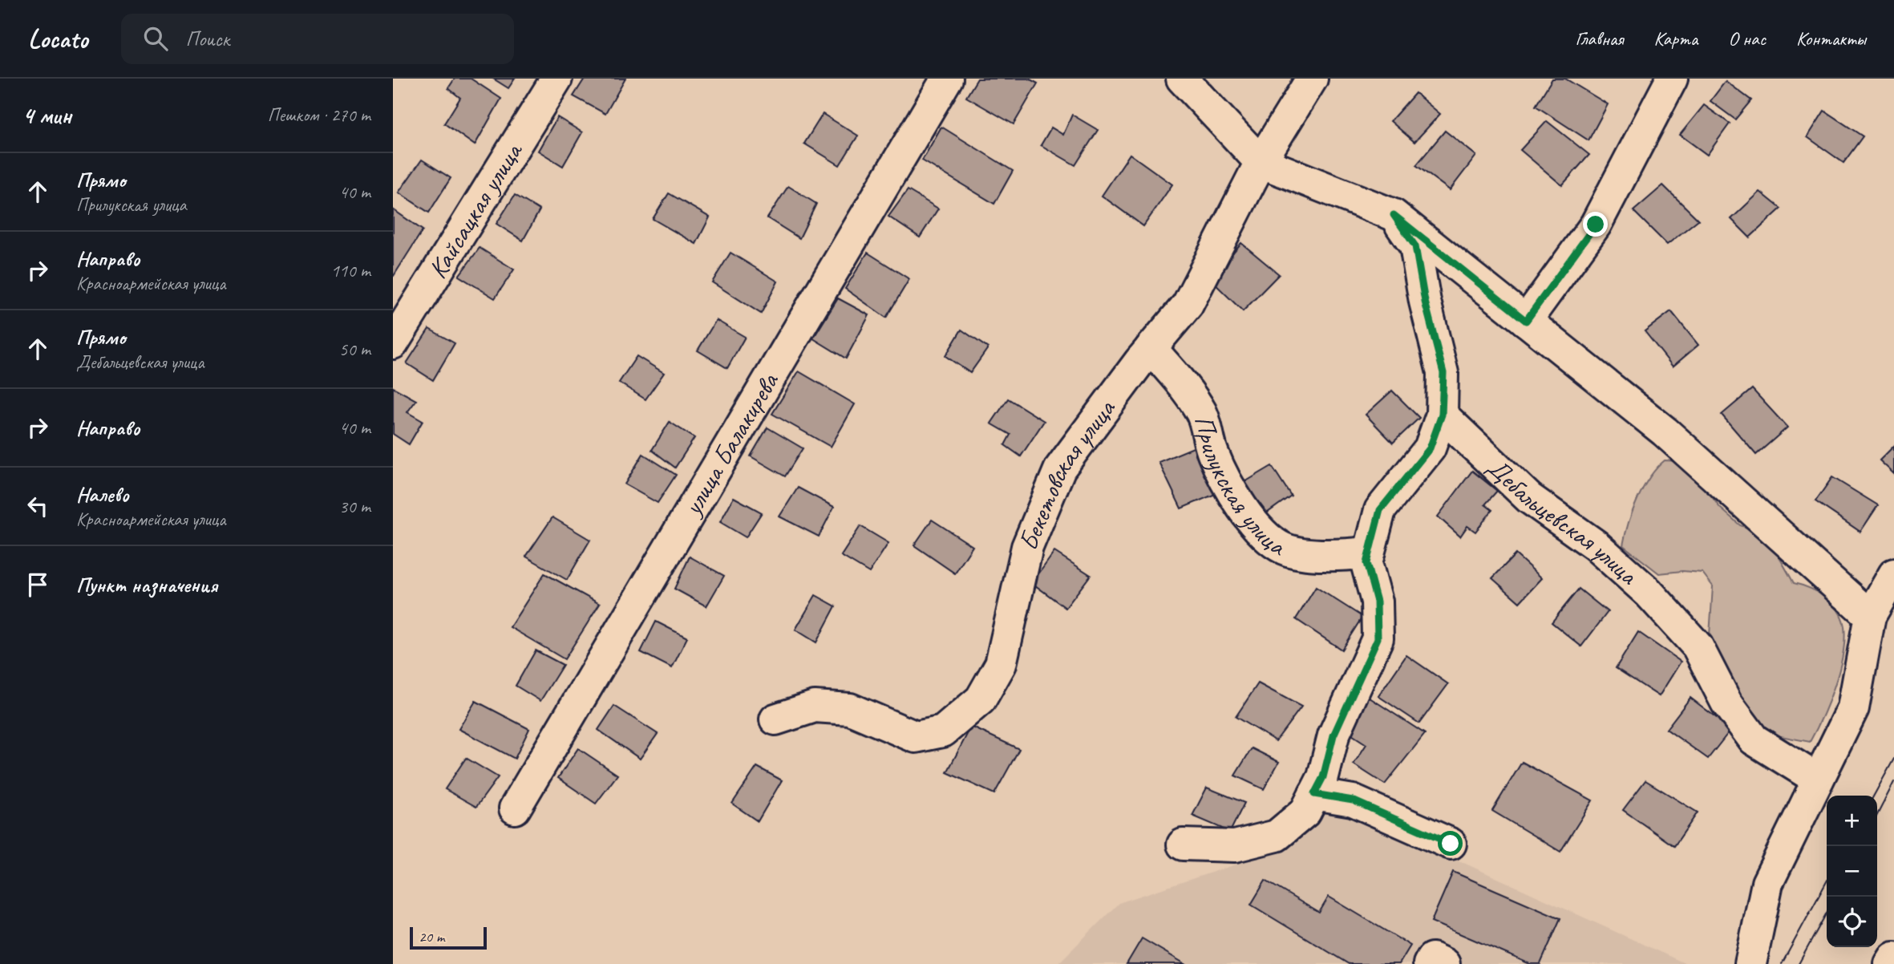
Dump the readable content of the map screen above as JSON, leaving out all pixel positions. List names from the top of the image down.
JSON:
{
  "streets": {
    "street": [
      "Кайсацкая улица",
      "улица Балакирева",
      "Бекетовская улица",
      "Прилукская улица",
      "Дебальцевская улица"
    ]
  },
  "crossings": [
    ["Бекетовская улица", "Прилукская улица"]
  ],
  "scale_bar": "20 m",
  "page": {
    "header": "Locato",
    "search": "Поиск",
    "nav": [
      "Главная",
      "Карта",
      "О нас",
      "Контакты"
    ],
    "heading": ["4 мин", "Пешком · 270 m"],
    "list": [
      ["Прямо", "Прилукская улица", "40 m"],
      ["Направо", "Красноармейская улица", "110 m"],
      ["Прямо", "Дебальцевская улица", "50 m"],
      ["Направо", "40 m"],
      ["Налево", "Красноармейская улица", "30 m"],
      "Пункт назначения"
    ],
    "map_buttons": ["+", "−"],
    "scale": "20 m"
  }
}
